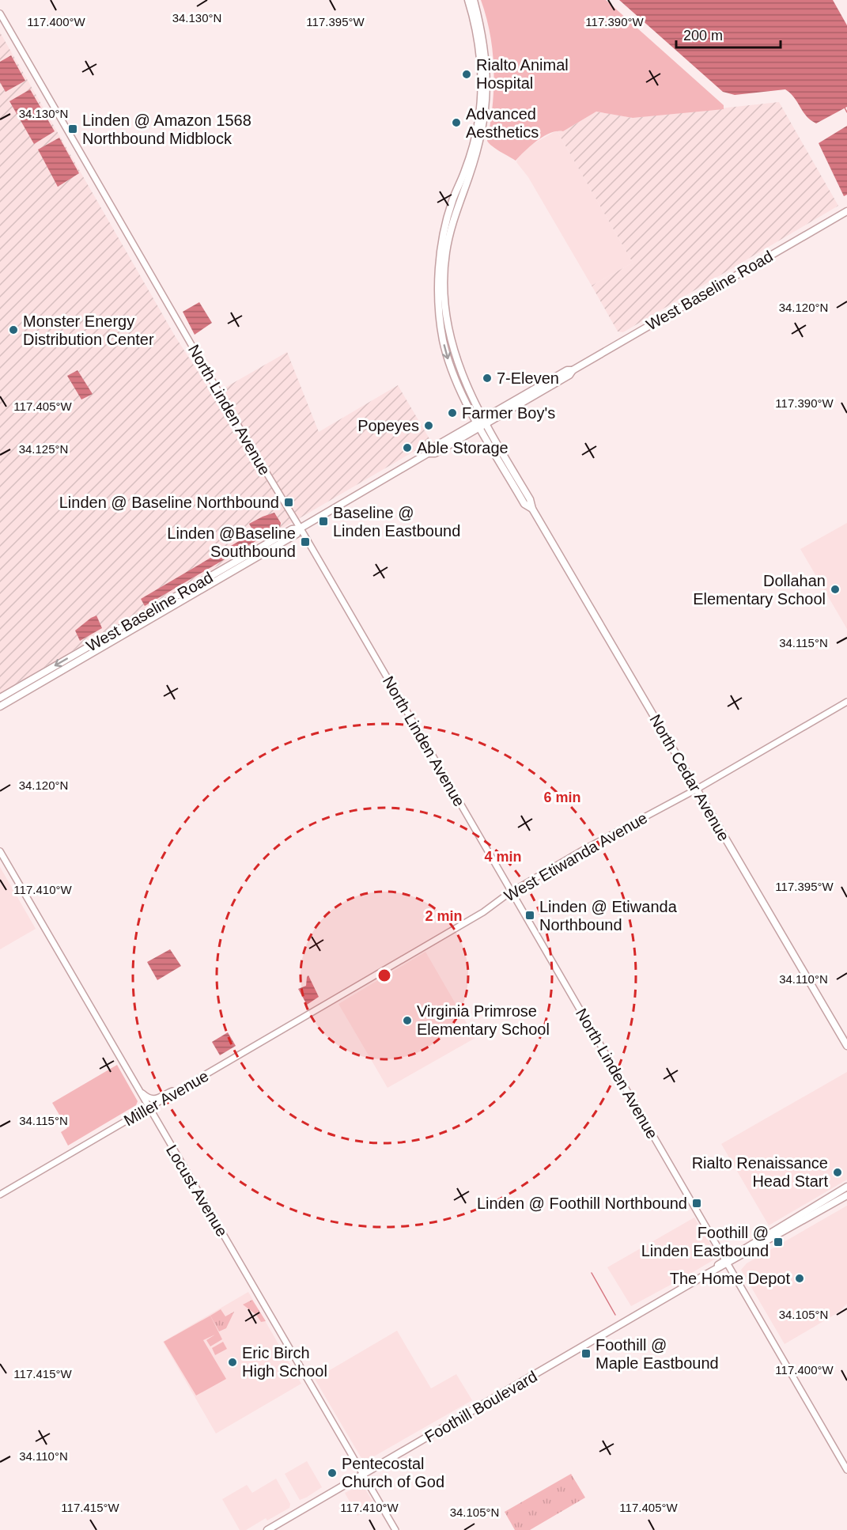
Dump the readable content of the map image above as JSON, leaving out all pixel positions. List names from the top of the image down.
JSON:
{
  "streets": {
    "main road": ["West Baseline Road", "North Cedar Avenue", "Foothill Boulevard"],
    "street": [
      "North Linden Avenue",
      "West Etiwanda Avenue",
      "Miller Avenue",
      "Locust Avenue"
    ]
  },
  "crossings": [
    ["West Baseline Road", "North Linden Avenue"],
    ["West Baseline Road", "North Cedar Avenue"],
    ["North Linden Avenue", "West Etiwanda Avenue"],
    ["North Linden Avenue", "Foothill Boulevard"],
    ["North Cedar Avenue", "West Etiwanda Avenue"],
    ["West Etiwanda Avenue", "Miller Avenue"],
    ["Miller Avenue", "Locust Avenue"],
    ["Locust Avenue", "Foothill Boulevard"]
  ],
  "places": {
    "other": [
      "Rialto Animal Hospital",
      "Advanced Aesthetics",
      "Monster Energy Distribution Center",
      "7-Eleven",
      "Farmer Boy's",
      "Popeyes",
      "Able Storage",
      "Dollahan Elementary School",
      "Virginia Primrose Elementary School",
      "Rialto Renaissance Head Start",
      "The Home Depot",
      "Eric Birch High School",
      "Pentecostal Church of God"
    ],
    "transit": [
      "Linden @ Amazon 1568 Northbound Midblock",
      "Linden @ Baseline Northbound",
      "Baseline @ Linden Eastbound",
      "Linden @Baseline Southbound",
      "Linden @ Etiwanda Northbound",
      "Linden @ Foothill Northbound",
      "Foothill @ Linden Eastbound",
      "Foothill @ Maple Eastbound"
    ]
  },
  "scale_bar": "200 m",
  "coordinates": [
    "34.130°N",
    "117.400°W",
    "117.390°W",
    "117.395°W",
    "34.120°N",
    "117.405°W",
    "34.125°N",
    "34.115°N",
    "117.410°W",
    "34.110°N",
    "34.105°N",
    "117.415°W"
  ],
  "rings": ["6 min", "4 min", "2 min"]
}
